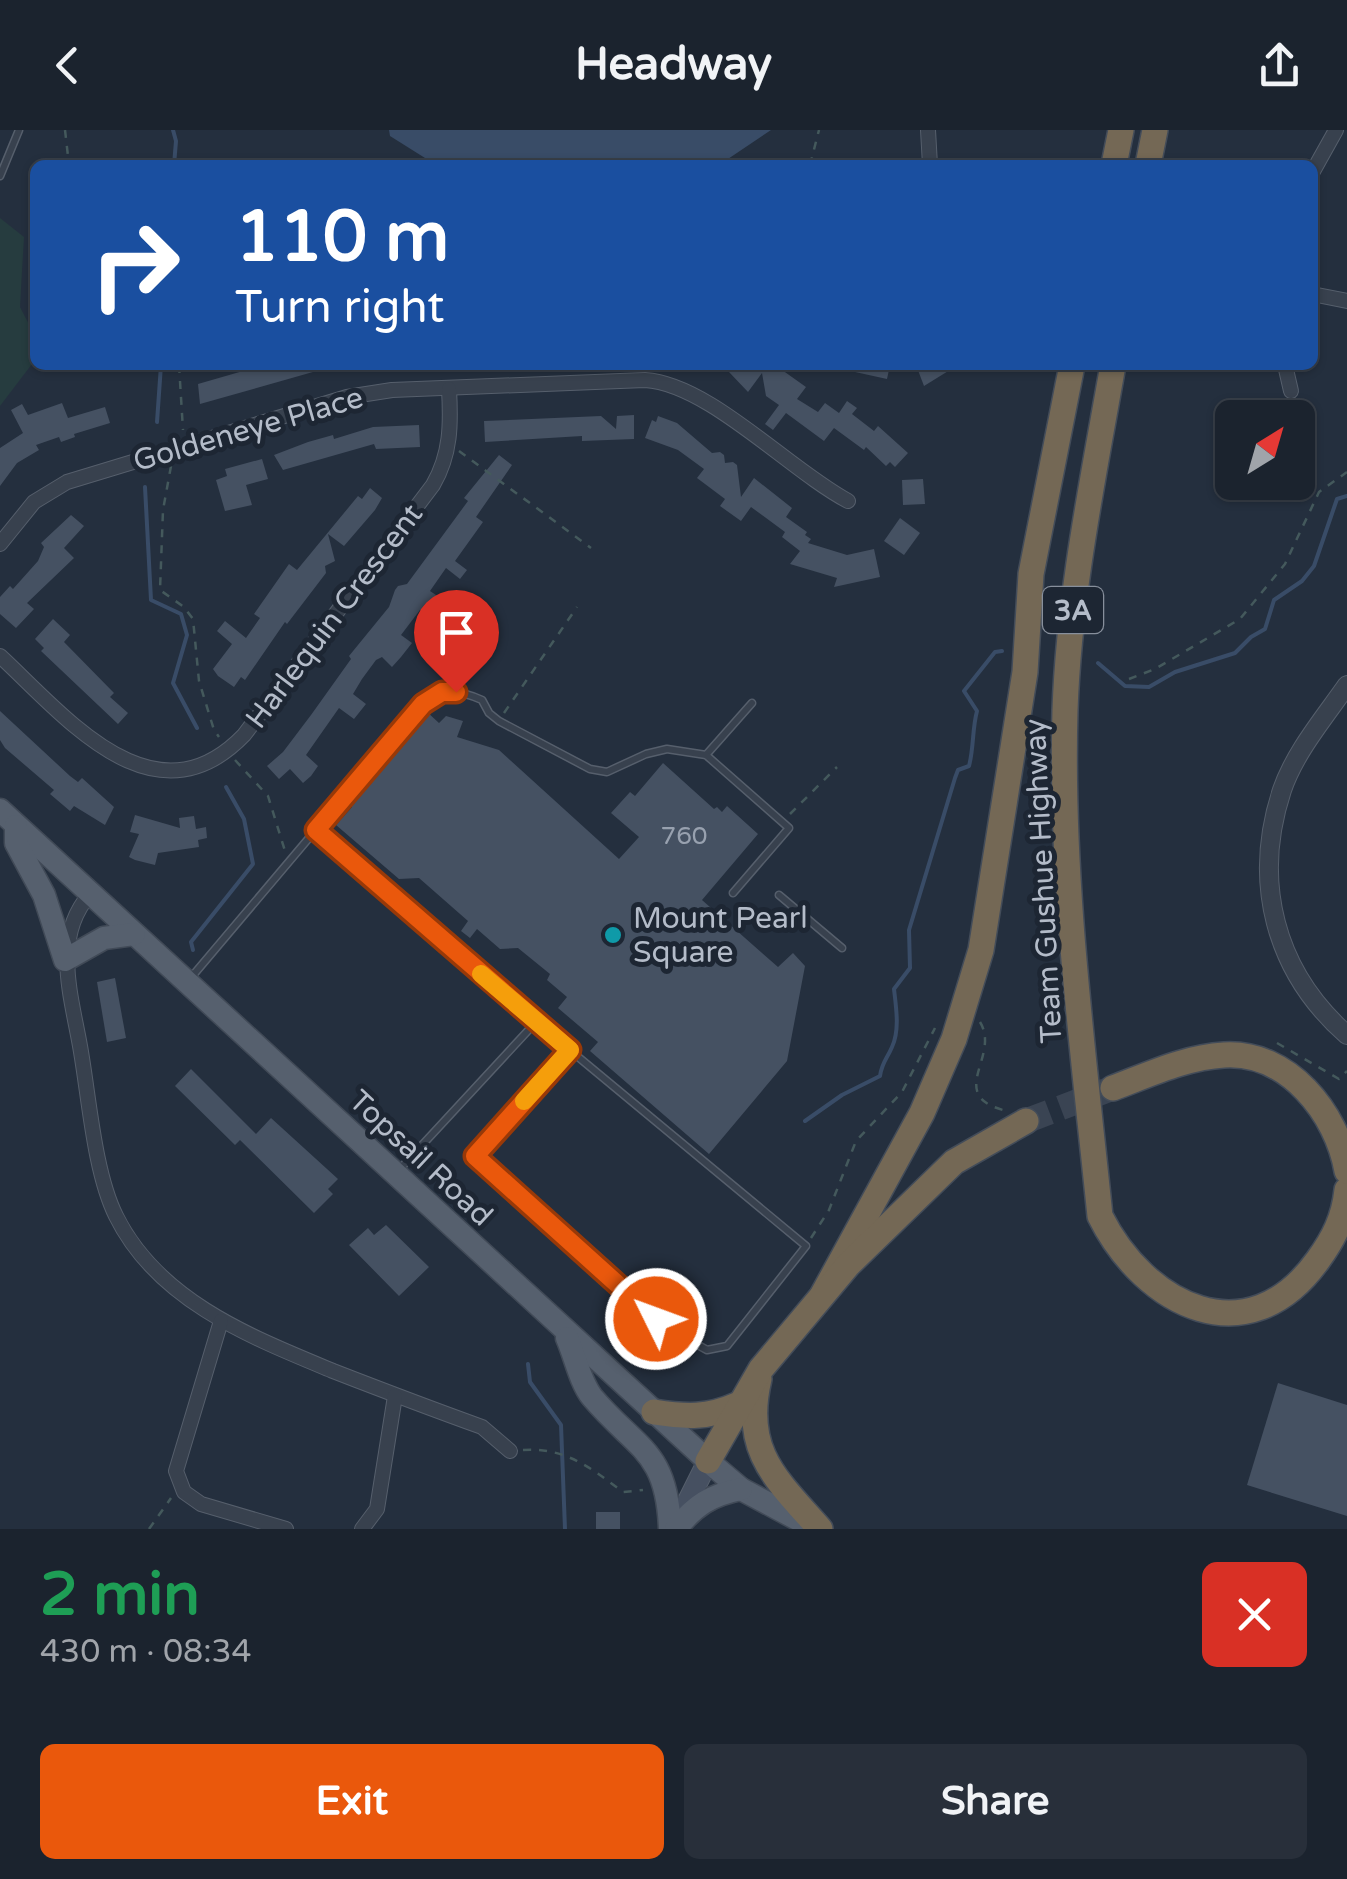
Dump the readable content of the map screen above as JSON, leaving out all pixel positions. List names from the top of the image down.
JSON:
{
  "streets": {
    "highway": ["3A", "Team Gushue Highway"],
    "main road": ["Topsail Road"],
    "street": ["Goldeneye Place", "Harlequin Crescent"]
  },
  "crossings": [
    ["Goldeneye Place", "Harlequin Crescent"]
  ],
  "places": ["Mount Pearl Square"],
  "house_numbers": ["760"],
  "north": "top right",
  "page": {
    "header": "Headway",
    "turn": ["110 m", "Turn right"],
    "heading": ["2 min", "430 m · 08:34"],
    "buttons": ["Exit", "Share"]
  }
}
